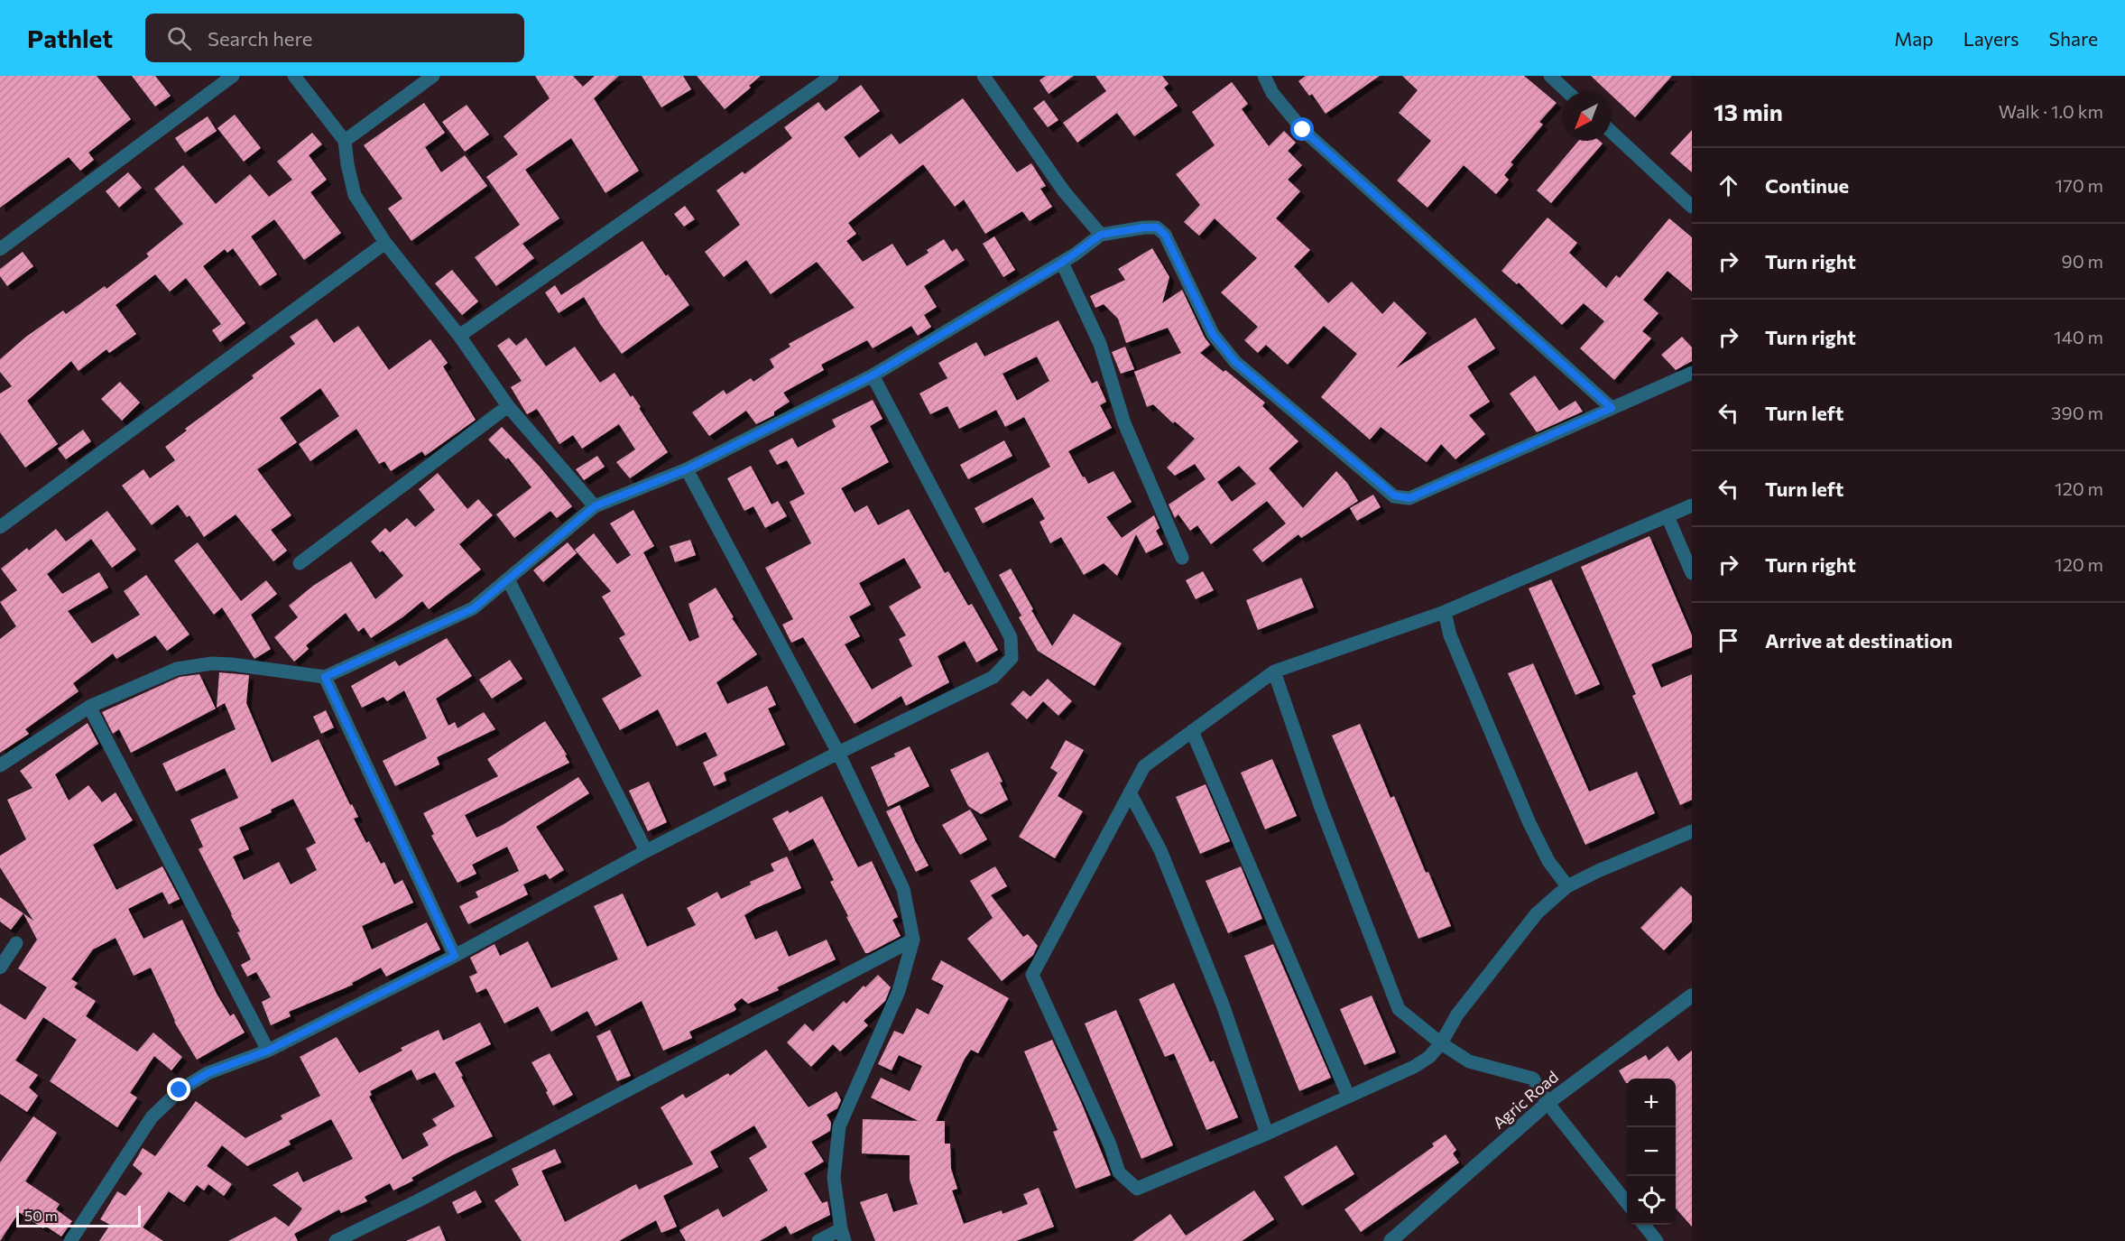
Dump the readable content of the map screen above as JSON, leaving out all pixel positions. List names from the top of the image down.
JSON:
{
  "streets": {
    "street": ["Agric Road"]
  },
  "scale_bar": "50 m",
  "north": "bottom left",
  "page": {
    "header": "Pathlet",
    "search": "Search here",
    "nav": ["Map", "Layers", "Share"],
    "heading": ["13 min", "Walk · 1.0 km"],
    "list": [
      ["Continue", "170 m"],
      ["Turn right", "90 m"],
      ["Turn right", "140 m"],
      ["Turn left", "390 m"],
      ["Turn left", "120 m"],
      ["Turn right", "120 m"],
      "Arrive at destination"
    ],
    "map_buttons": ["+", "−"],
    "scale": "50 m"
  }
}
